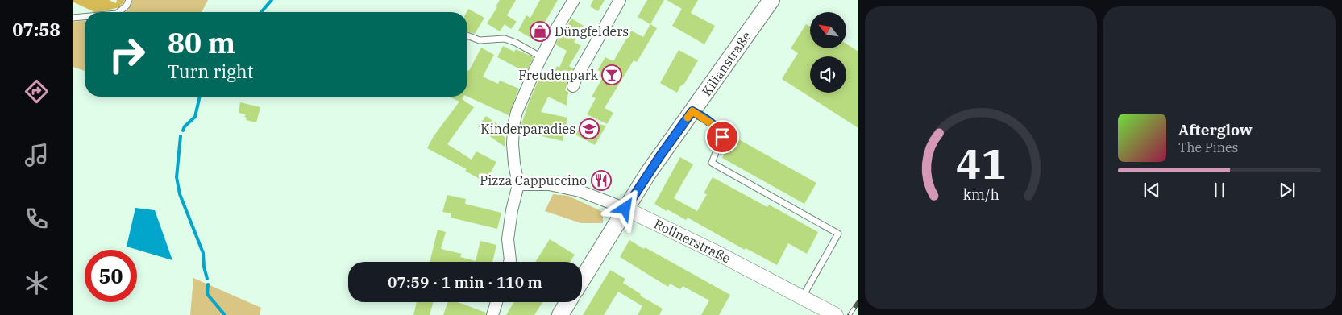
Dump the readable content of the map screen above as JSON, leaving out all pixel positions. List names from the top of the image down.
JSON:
{
  "streets": {
    "main road": ["Kilianstraße"],
    "street": ["Rollnerstraße"]
  },
  "crossings": [
    ["Kilianstraße", "Rollnerstraße"]
  ],
  "places": {
    "shop": ["Düngfelders"],
    "bar": ["Freudenpark"],
    "school or university": ["Kinderparadies"],
    "restaurant": ["Pizza Cappuccino"]
  },
  "north": "top left",
  "page": {
    "tabs": "07:58",
    "turn": ["80 m", "Turn right"],
    "song": ["Afterglow", "The Pines"],
    "limit": "50",
    "trip": "07:59 · 1 min · 110 m",
    "gauge": ["41", "km/h"]
  }
}
